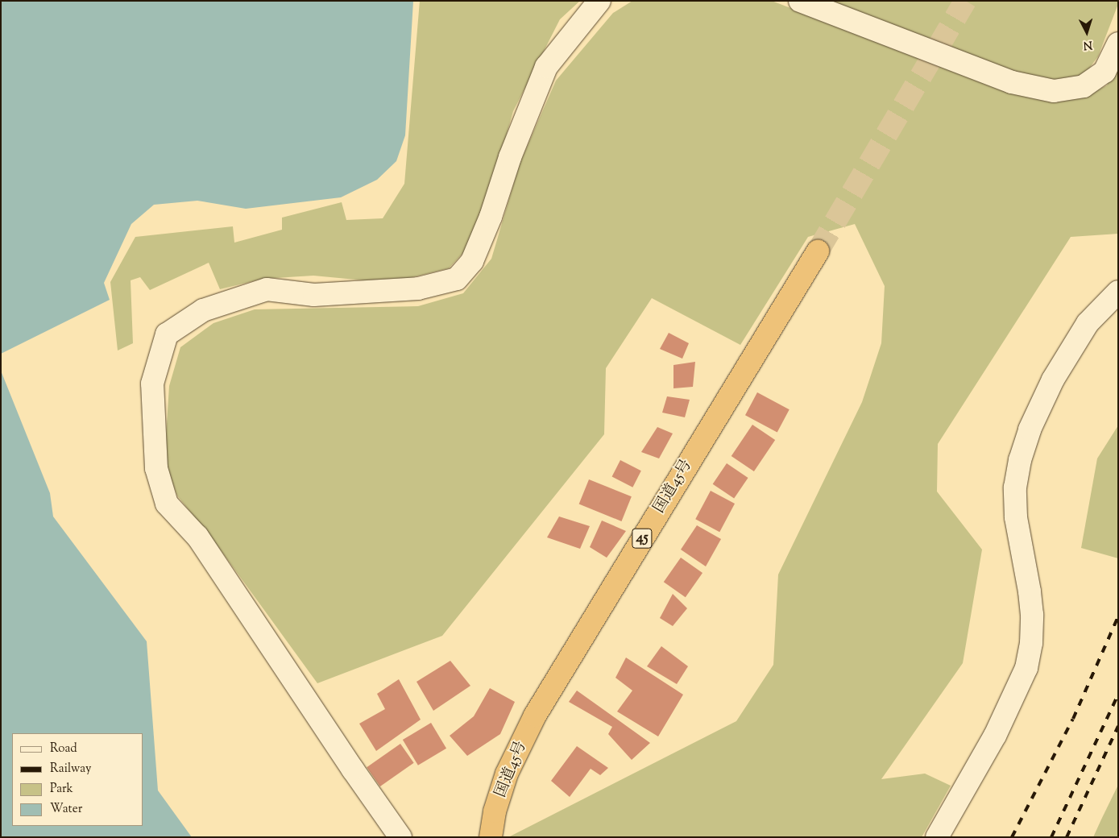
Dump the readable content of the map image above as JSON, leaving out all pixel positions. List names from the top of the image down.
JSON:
{
  "streets": {
    "highway": ["国道45号", "45"]
  },
  "legend": [
    "Road",
    "Railway",
    "Park",
    "Water"
  ],
  "north": "bottom"
}
